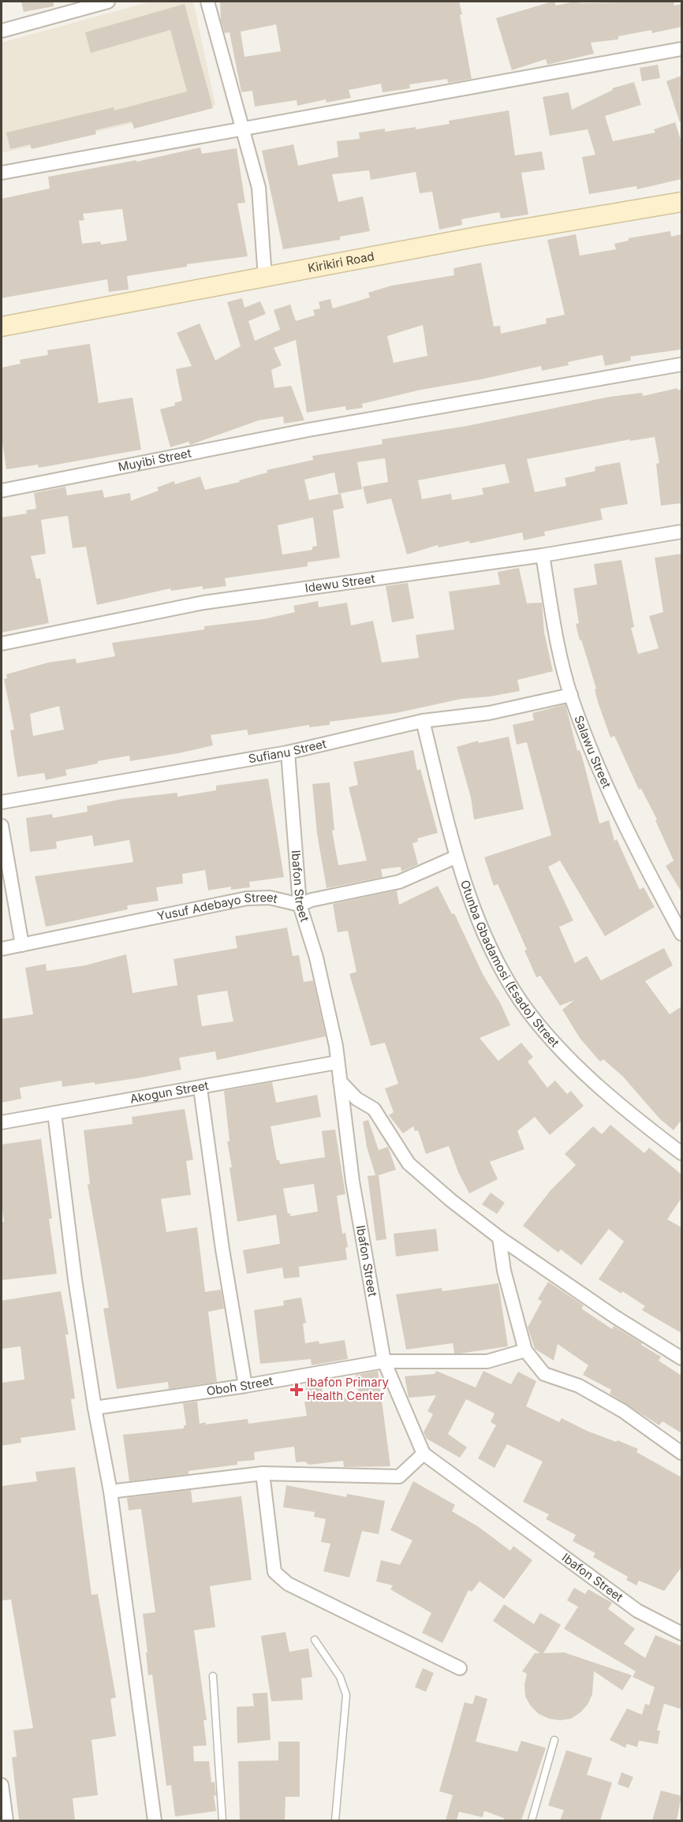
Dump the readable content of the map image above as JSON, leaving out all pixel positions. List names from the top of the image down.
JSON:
{
  "streets": {
    "main road": ["Kirikiri Road"],
    "street": [
      "Muyibi Street",
      "Idewu Street",
      "Sufianu Street",
      "Salawu Street",
      "Ibafon Street",
      "Yusuf Adebayo Street",
      "Otunba Gbadamosi (Esado) Street",
      "Akogun Street",
      "Oboh Street"
    ]
  },
  "crossings": [
    ["Idewu Street", "Salawu Street"],
    ["Sufianu Street", "Salawu Street"],
    ["Sufianu Street", "Ibafon Street"],
    ["Sufianu Street", "Otunba Gbadamosi (Esado) Street"],
    ["Ibafon Street", "Yusuf Adebayo Street"],
    ["Ibafon Street", "Akogun Street"],
    ["Ibafon Street", "Oboh Street"]
  ],
  "places": {
    "health": ["Ibafon Primary Health Center"]
  }
}
